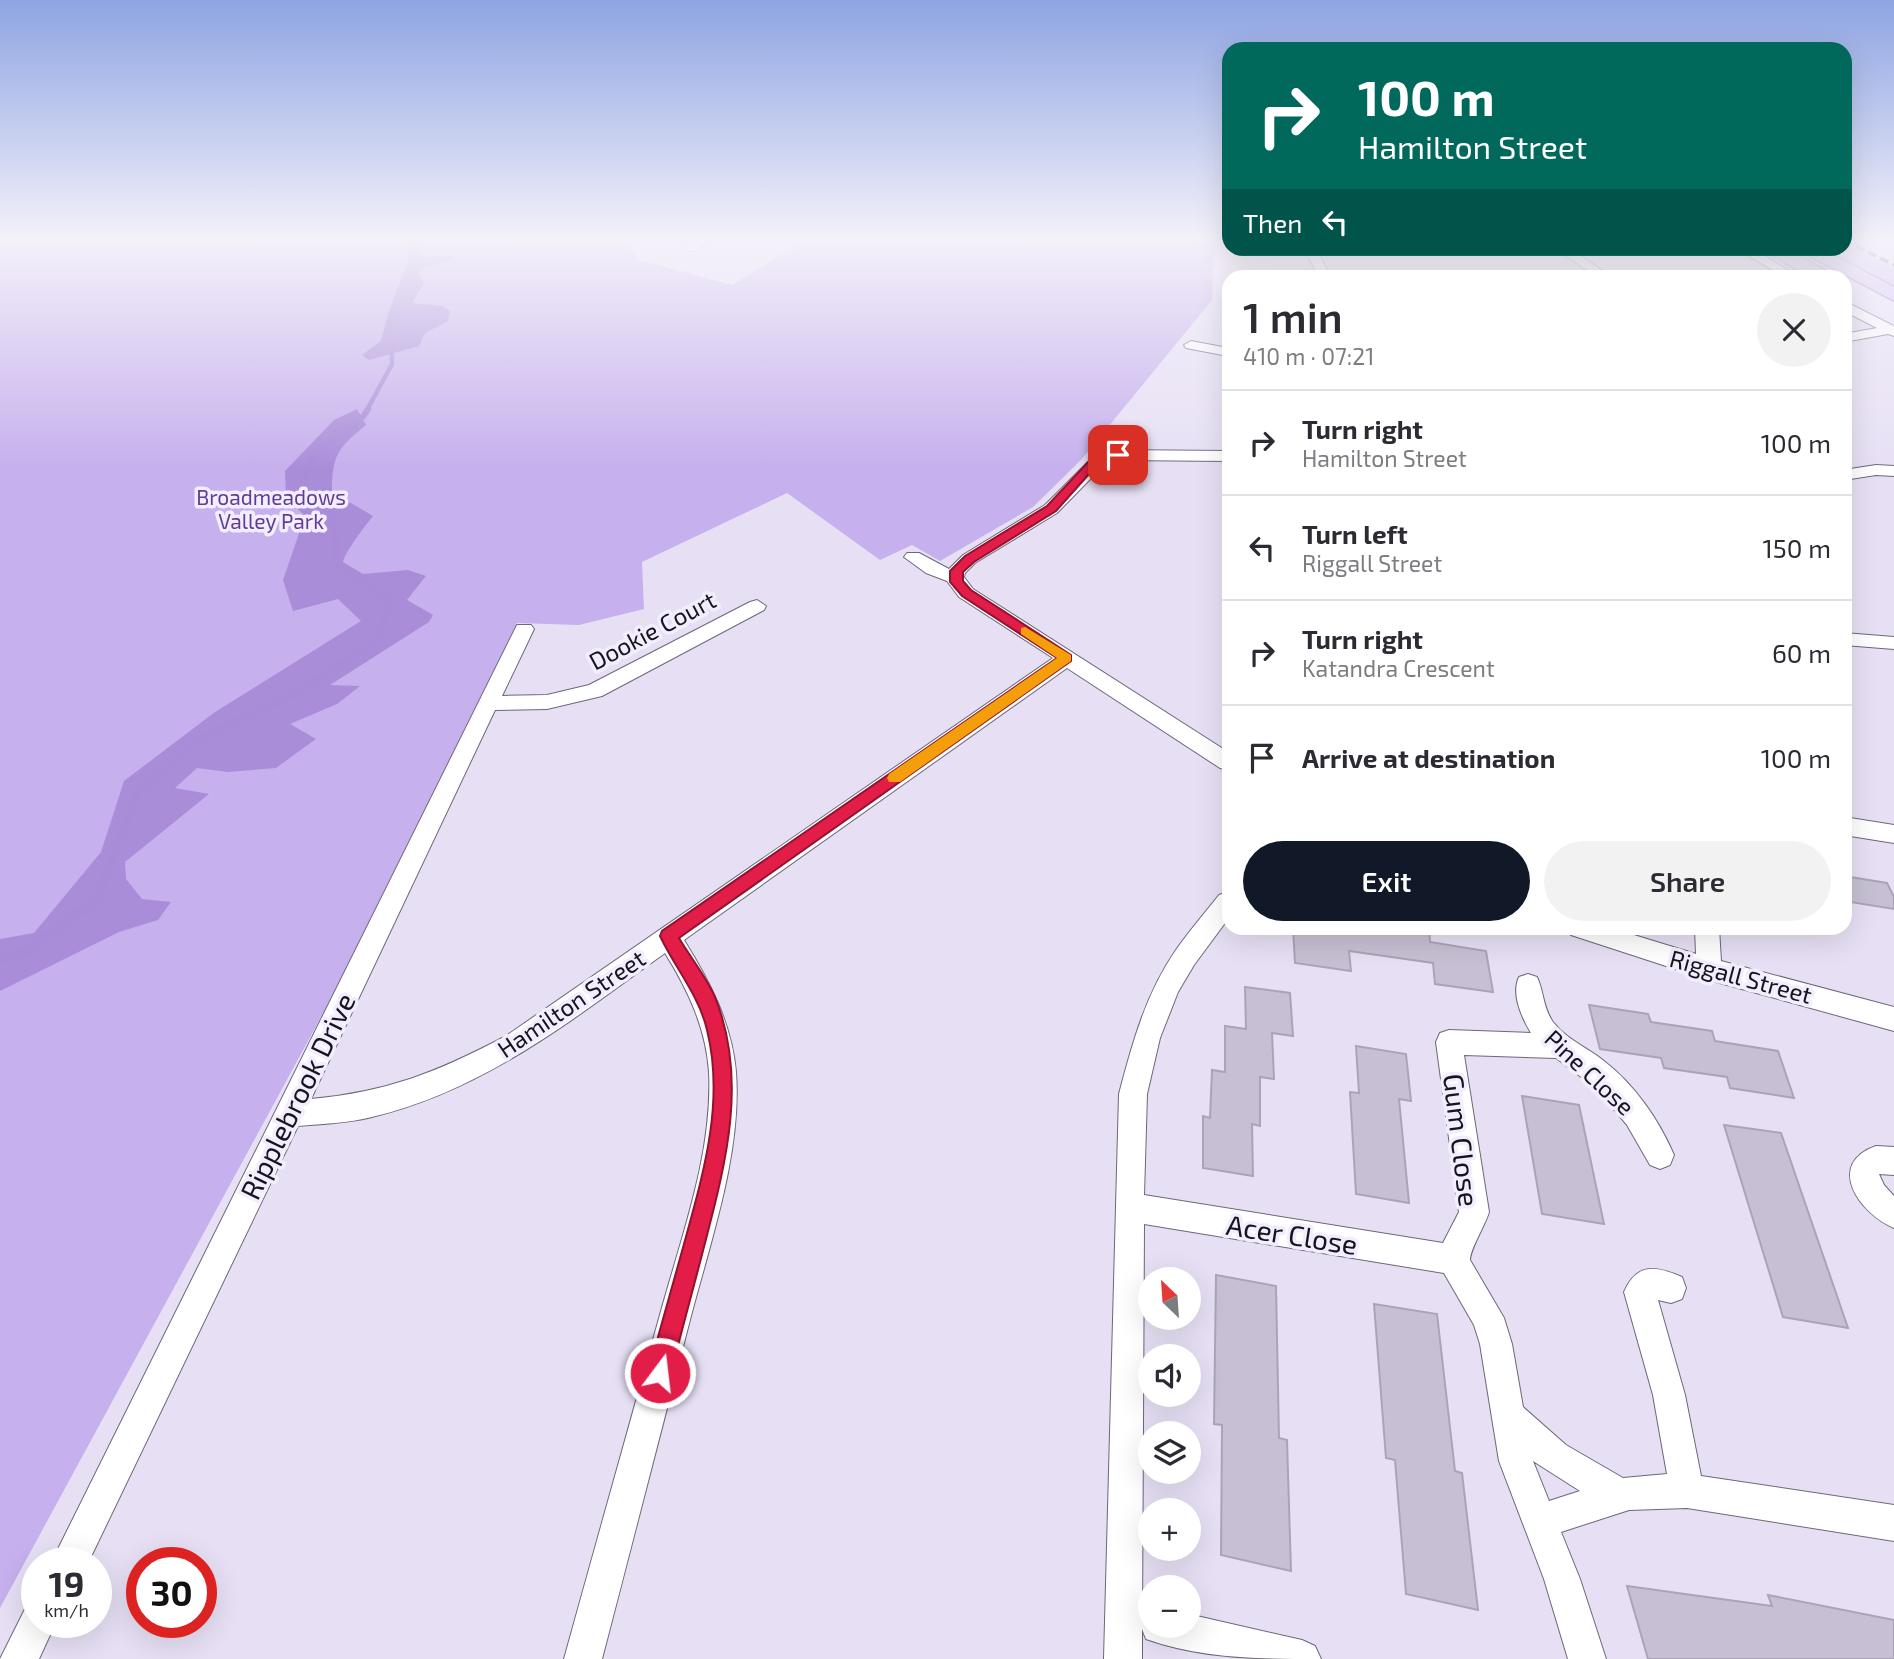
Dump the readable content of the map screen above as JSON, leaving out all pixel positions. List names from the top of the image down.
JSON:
{
  "streets": {
    "street": [
      "Dookie Court",
      "Riggall Street",
      "Hamilton Street",
      "Pine Close",
      "Ripplebrook Drive",
      "Gum Close",
      "Acer Close"
    ]
  },
  "crossings": [
    ["Dookie Court", "Ripplebrook Drive"],
    ["Hamilton Street", "Ripplebrook Drive"],
    ["Pine Close", "Gum Close"],
    ["Gum Close", "Acer Close"]
  ],
  "parks": ["Broadmeadows Valley Park"],
  "north": "top left",
  "page": {
    "turn": ["100 m", "Hamilton Street"],
    "then": "Then",
    "heading": ["1 min", "410 m · 07:21"],
    "list": [
      {
        "name": "Turn right",
        "note": "Hamilton Street",
        "value": "100 m"
      },
      {
        "name": "Turn left",
        "note": "Riggall Street",
        "value": "150 m"
      },
      {
        "name": "Turn right",
        "note": "Katandra Crescent",
        "value": "60 m"
      },
      {
        "name": "Arrive at destination",
        "value": "100 m"
      }
    ],
    "buttons": ["Exit", "Share"],
    "map_buttons": ["+", "−"],
    "speed": "19 km/h",
    "limit": "30"
  }
}
